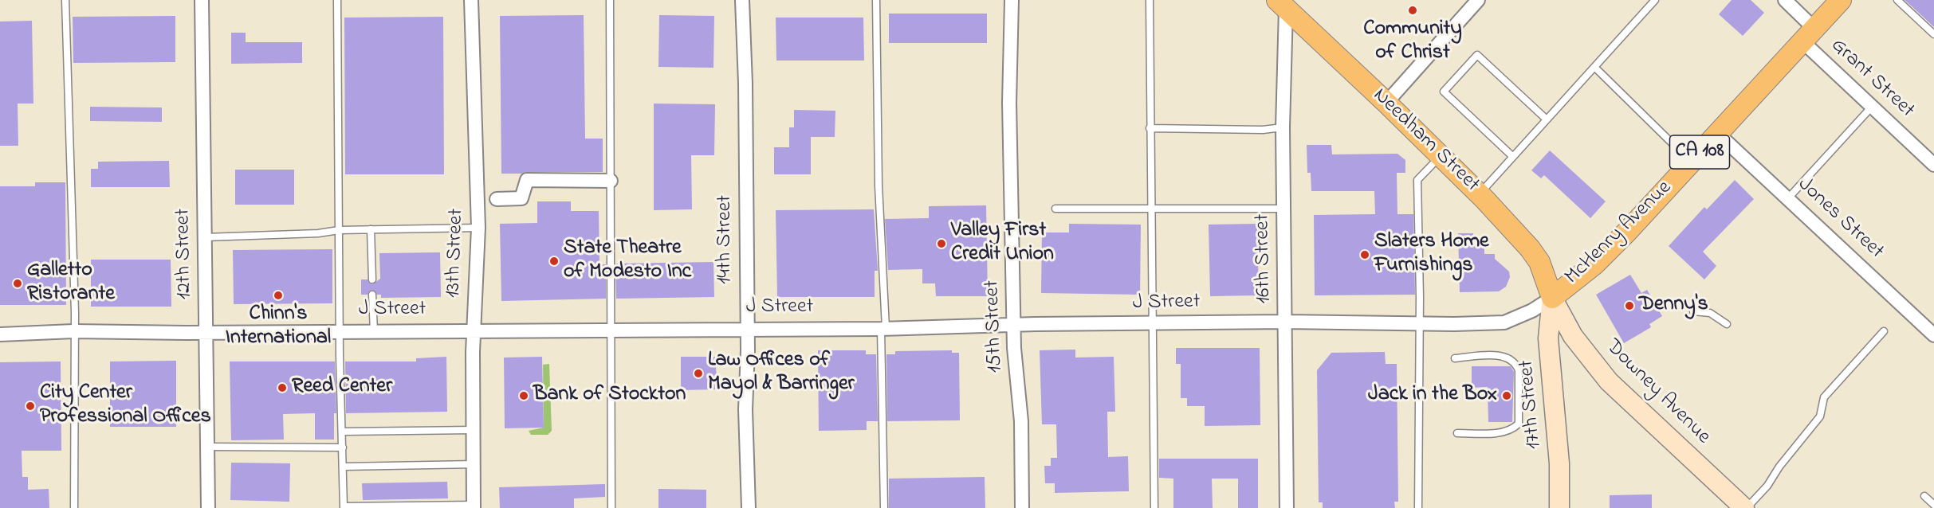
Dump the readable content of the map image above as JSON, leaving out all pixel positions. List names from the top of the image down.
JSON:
{
  "streets": {
    "main road": [
      "Needham Street",
      "CA 108",
      "McHenry Avenue",
      "Downey Avenue",
      "17th Street"
    ],
    "street": [
      "Grant Street",
      "Jones Street",
      "14th Street",
      "13th Street",
      "12th Street",
      "16th Street",
      "J Street",
      "15th Street"
    ]
  },
  "crossings": [
    ["Grant Street", "McHenry Avenue"],
    ["Needham Street", "McHenry Avenue"],
    ["Needham Street", "16th Street"],
    ["Needham Street", "J Street"],
    ["Needham Street", "Downey Avenue"],
    ["Needham Street", "17th Street"],
    ["Jones Street", "McHenry Avenue"],
    ["McHenry Avenue", "J Street"],
    ["McHenry Avenue", "Downey Avenue"],
    ["McHenry Avenue", "17th Street"],
    ["14th Street", "J Street"],
    ["13th Street", "J Street"],
    ["12th Street", "J Street"],
    ["16th Street", "J Street"],
    ["J Street", "15th Street"],
    ["J Street", "Downey Avenue"],
    ["J Street", "17th Street"],
    ["Downey Avenue", "17th Street"]
  ],
  "places": [
    "Community of Christ",
    "Valley First Credit Union",
    "Slaters Home Furnishings",
    "State Theatre of Modesto Inc",
    "Galletto Ristorante",
    "Chinn's International",
    "Denny's",
    "Law Offices of Mayol & Barringer",
    "Reed Center",
    "Bank of Stockton",
    "Jack in the Box",
    "City Center Professional Offices"
  ]
}
